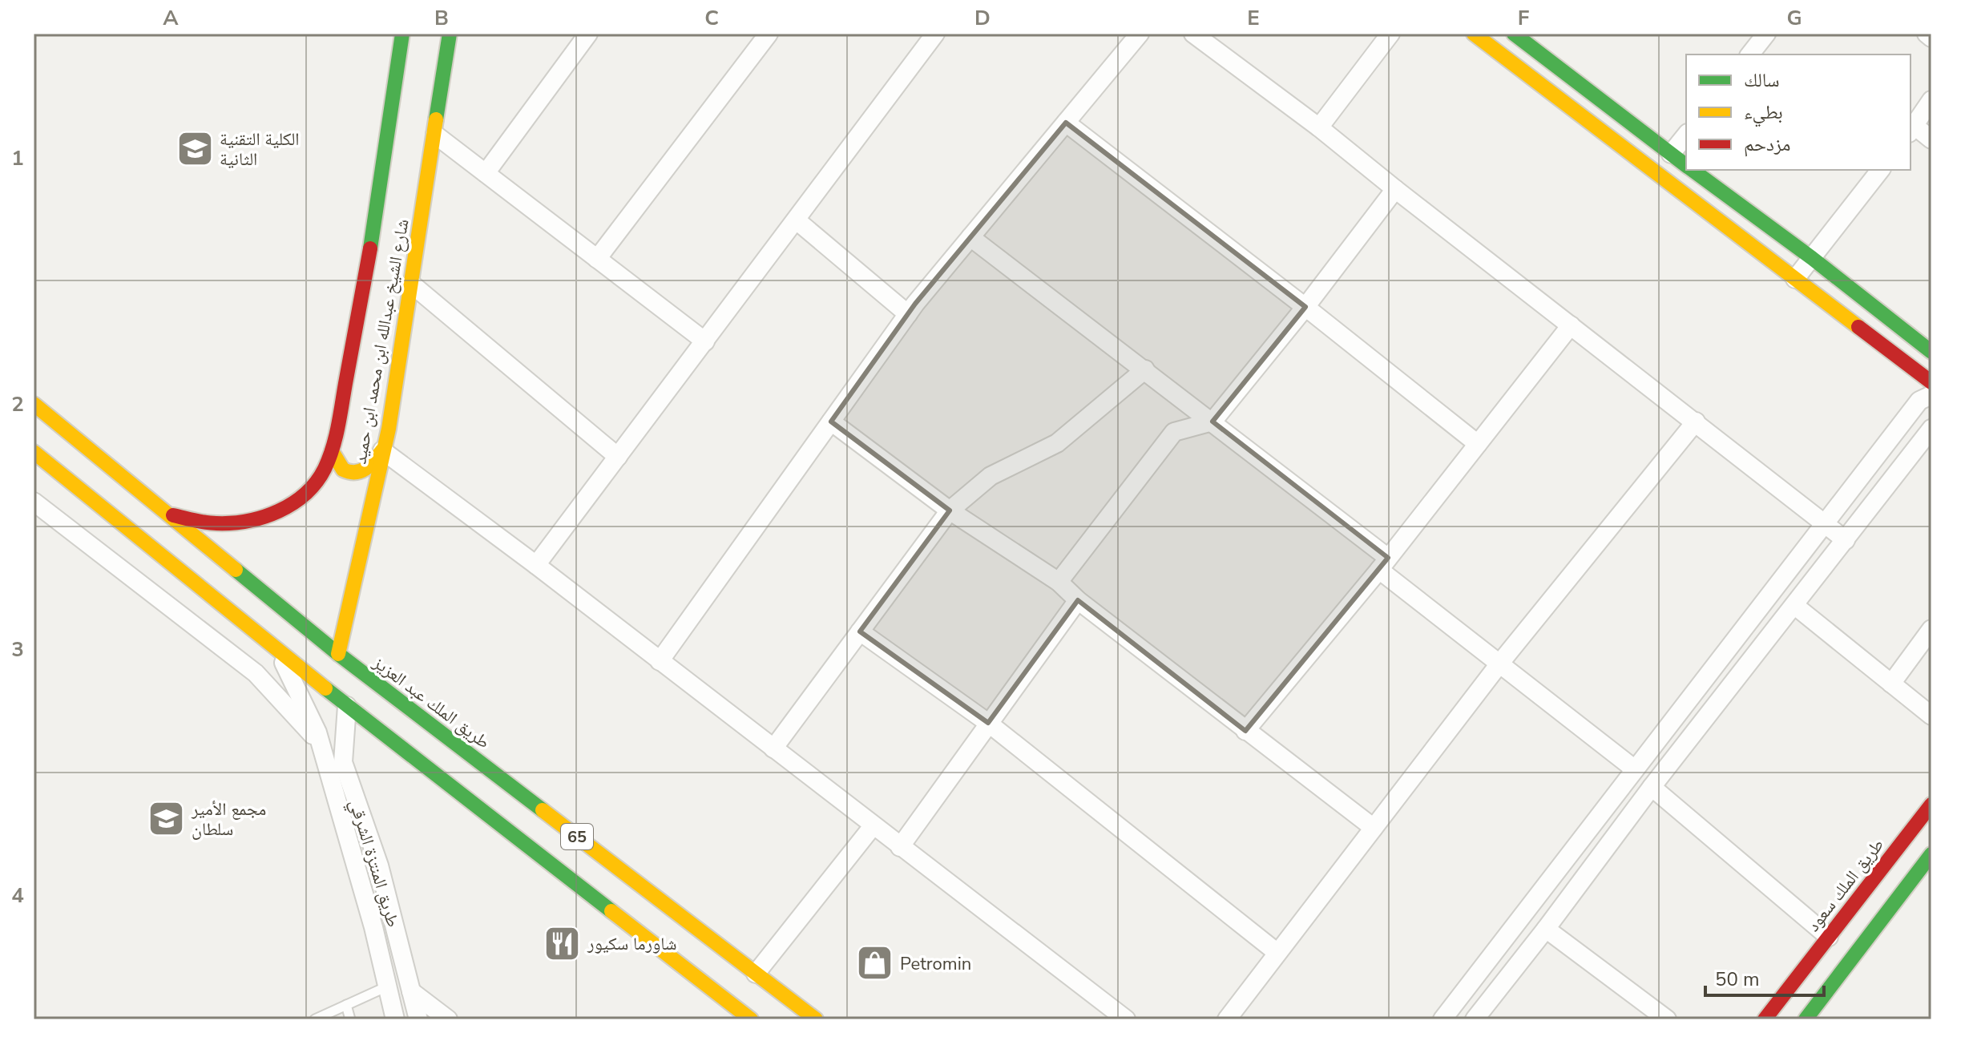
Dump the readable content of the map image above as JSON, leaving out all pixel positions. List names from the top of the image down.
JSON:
{
  "streets": {
    "main road": [
      "شارع الشيخ عبدالله ابن محمد ابن حميد",
      "طريق الملك عبد العزيز",
      "65",
      "طريق الملك سعود"
    ],
    "street": ["طريق المنتزة الشرقي"]
  },
  "crossings": [
    ["شارع الشيخ عبدالله ابن محمد ابن حميد", "طريق الملك عبد العزيز"],
    ["65", "طريق المنتزة الشرقي"]
  ],
  "places": {
    "school or university": ["الكلية التقنية الثانية", "مجمع الأمير سلطان"],
    "restaurant": ["شاورما سكيور"],
    "shop": ["Petromin"]
  },
  "legend": ["سالك", "بطيء", "مزدحم"],
  "scale_bar": "50 m",
  "grid": {
    "columns": [
      "A",
      "B",
      "C",
      "D",
      "E",
      "F",
      "G"
    ],
    "rows": [
      "1",
      "2",
      "3",
      "4"
    ]
  }
}
